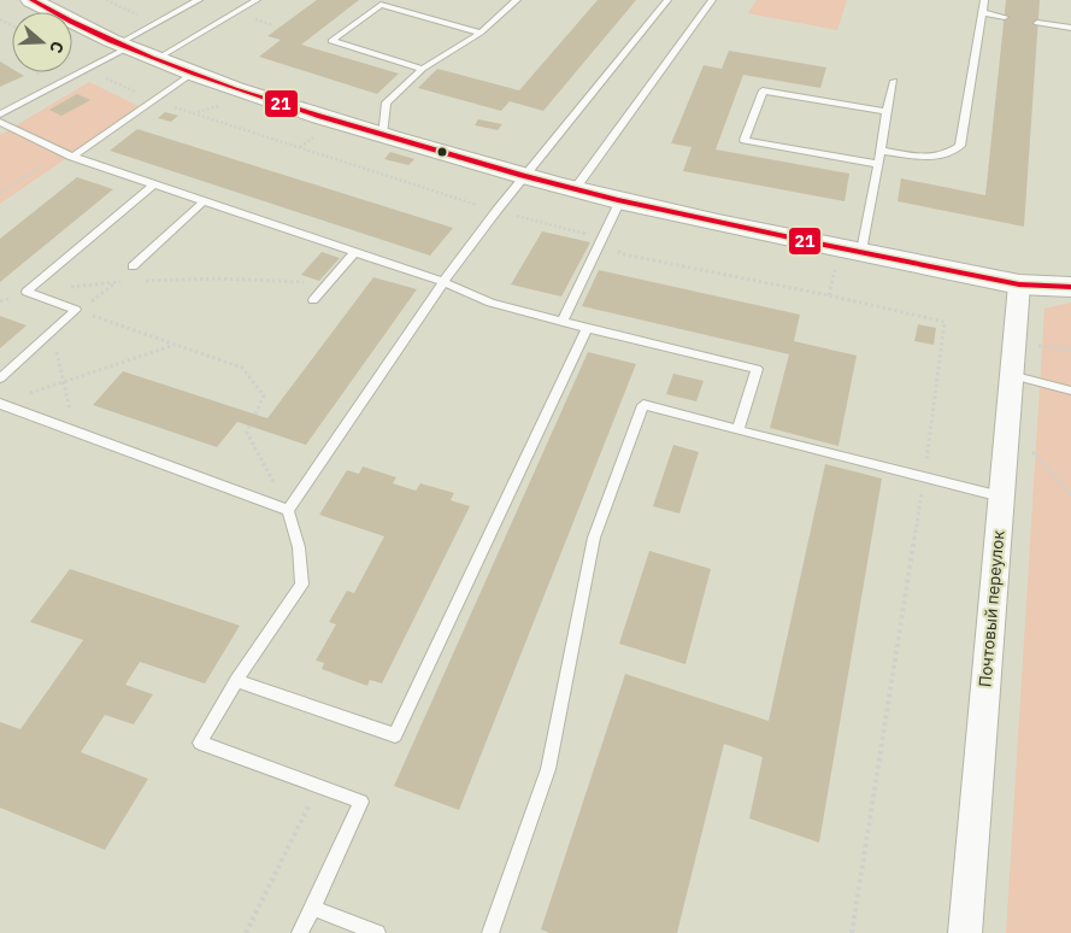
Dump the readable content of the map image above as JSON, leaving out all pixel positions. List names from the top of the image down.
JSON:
{
  "streets": {
    "street": ["Почтовый переулок"]
  },
  "lines": ["transit line 21"],
  "north": "right"
}
